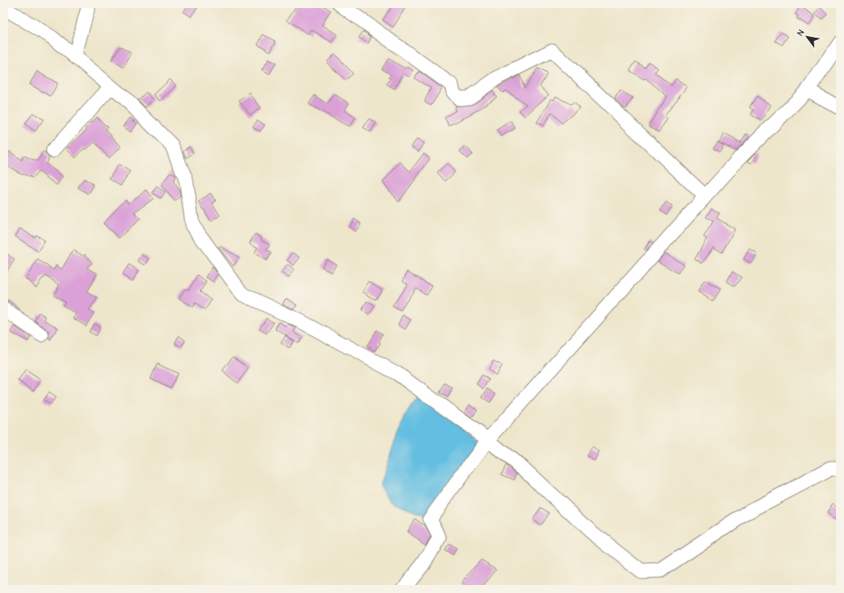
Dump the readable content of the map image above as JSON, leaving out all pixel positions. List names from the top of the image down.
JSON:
{
  "north": "top left"
}
